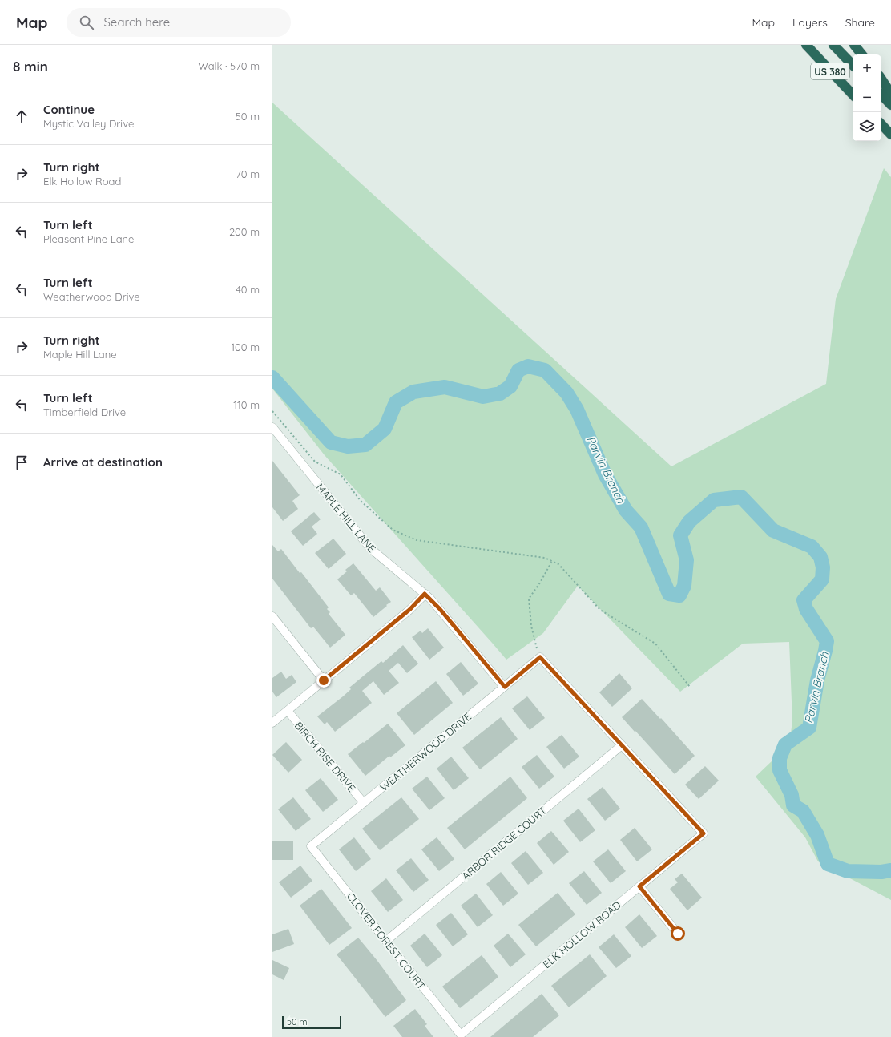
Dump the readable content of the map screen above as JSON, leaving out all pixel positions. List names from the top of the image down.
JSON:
{
  "streets": {
    "highway": ["US 380"],
    "street": [
      "MAPLE HILL LANE",
      "WEATHERWOOD DRIVE",
      "BIRCH RISE DRIVE",
      "ARBOR RIDGE COURT",
      "ELK HOLLOW ROAD",
      "CLOVER FOREST COURT"
    ]
  },
  "crossings": [
    ["MAPLE HILL LANE", "WEATHERWOOD DRIVE"],
    ["WEATHERWOOD DRIVE", "BIRCH RISE DRIVE"],
    ["WEATHERWOOD DRIVE", "ARBOR RIDGE COURT"],
    ["WEATHERWOOD DRIVE", "ELK HOLLOW ROAD"],
    ["WEATHERWOOD DRIVE", "CLOVER FOREST COURT"],
    ["ARBOR RIDGE COURT", "ELK HOLLOW ROAD"],
    ["ARBOR RIDGE COURT", "CLOVER FOREST COURT"],
    ["ELK HOLLOW ROAD", "CLOVER FOREST COURT"]
  ],
  "water": ["Parvin Branch"],
  "scale_bar": "50 m",
  "page": {
    "header": "Map",
    "search": "Search here",
    "nav": ["Map", "Layers", "Share"],
    "heading": ["8 min", "Walk · 570 m"],
    "map_buttons": ["+", "−"],
    "list": [
      ["Continue", "Mystic Valley Drive", "50 m"],
      ["Turn right", "Elk Hollow Road", "70 m"],
      ["Turn left", "Pleasent Pine Lane", "200 m"],
      ["Turn left", "Weatherwood Drive", "40 m"],
      ["Turn right", "Maple Hill Lane", "100 m"],
      ["Turn left", "Timberfield Drive", "110 m"],
      "Arrive at destination"
    ],
    "scale": "50 m"
  }
}
